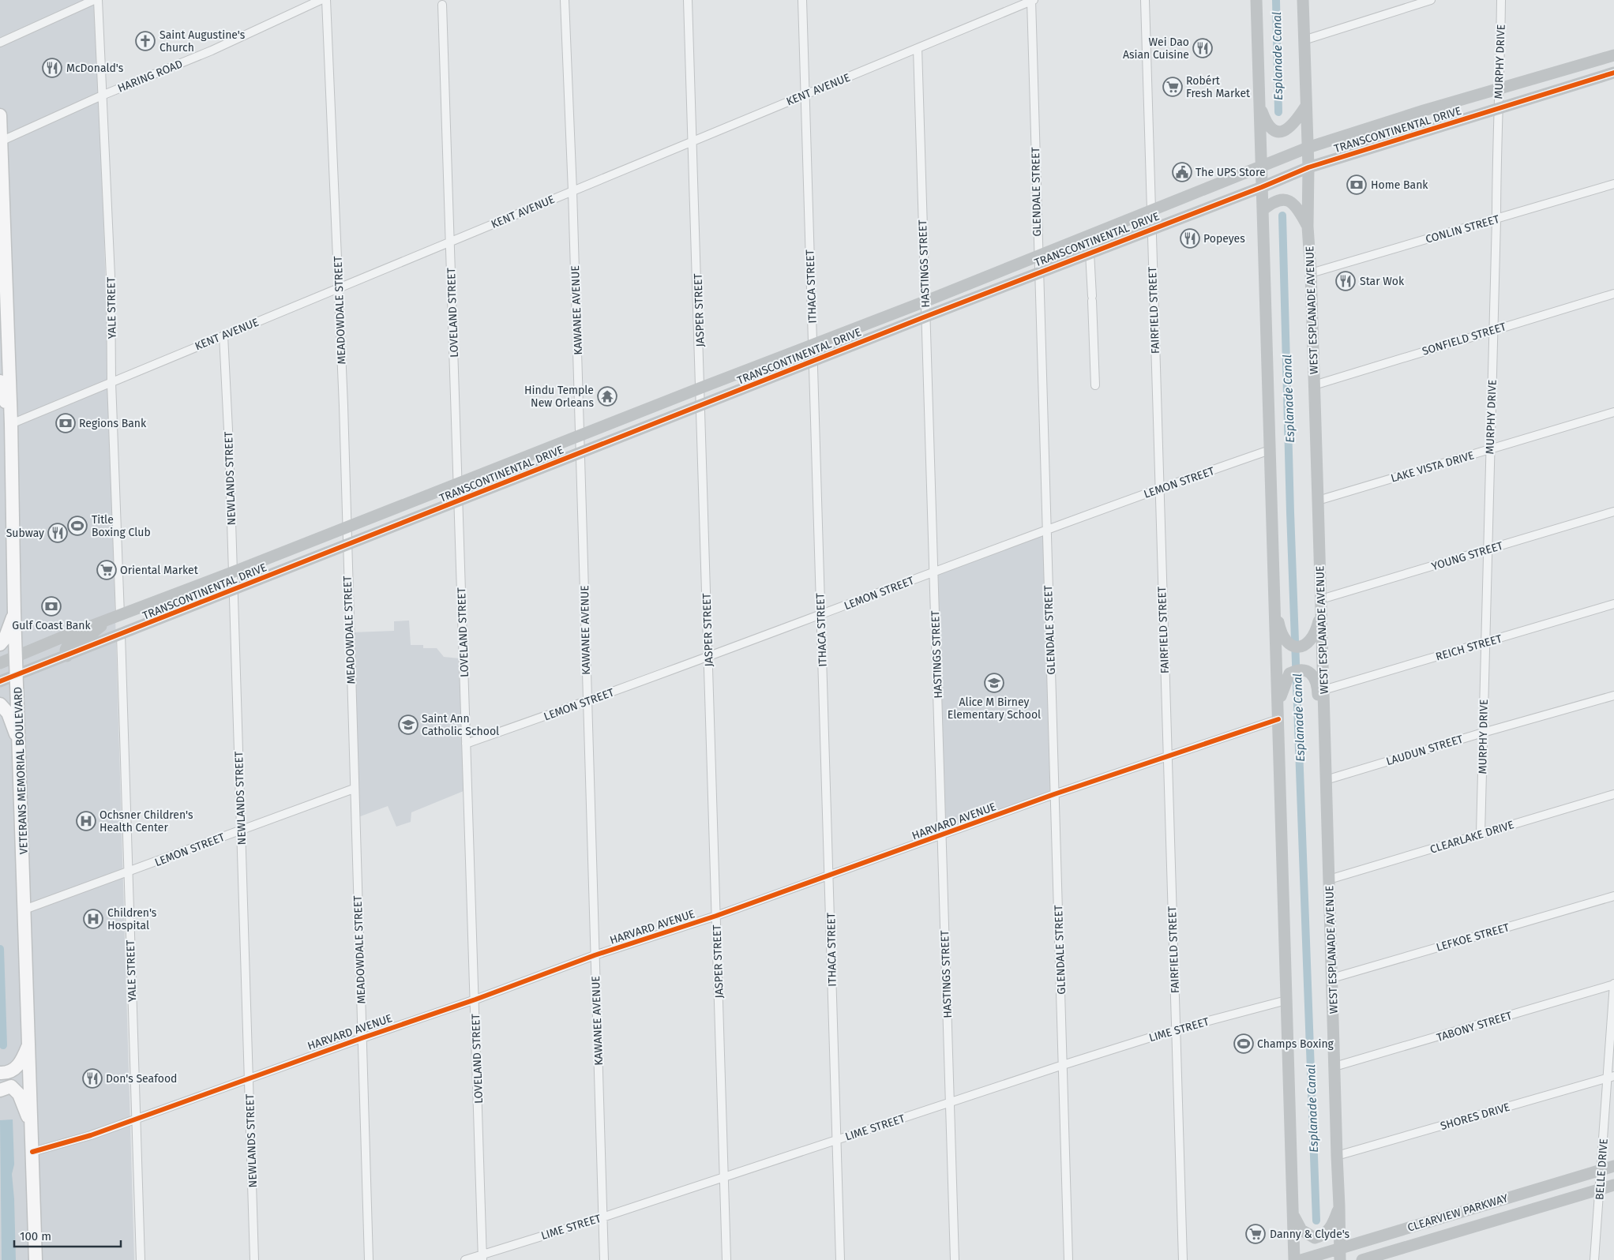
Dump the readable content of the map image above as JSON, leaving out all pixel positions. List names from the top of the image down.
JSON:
{
  "streets": {
    "main road": ["VETERANS MEMORIAL BOULEVARD"],
    "street": [
      "MURPHY DRIVE",
      "HARING ROAD",
      "KENT AVENUE",
      "TRANSCONTINENTAL DRIVE",
      "GLENDALE STREET",
      "CONLIN STREET",
      "HASTINGS STREET",
      "ITHACA STREET",
      "YALE STREET",
      "MEADOWDALE STREET",
      "KAWANEE AVENUE",
      "JASPER STREET",
      "FAIRFIELD STREET",
      "WEST ESPLANADE AVENUE",
      "LOVELAND STREET",
      "SONFIELD STREET",
      "LAKE VISTA DRIVE",
      "NEWLANDS STREET",
      "LEMON STREET",
      "YOUNG STREET",
      "REICH STREET",
      "LAUDUN STREET",
      "HARVARD AVENUE",
      "CLEARLAKE DRIVE",
      "LEFKOE STREET",
      "TABONY STREET",
      "LIME STREET",
      "SHORES DRIVE",
      "BELLE DRIVE",
      "CLEARVIEW PARKWAY"
    ]
  },
  "crossings": [
    ["MURPHY DRIVE", "TRANSCONTINENTAL DRIVE"],
    ["MURPHY DRIVE", "CONLIN STREET"],
    ["MURPHY DRIVE", "SONFIELD STREET"],
    ["MURPHY DRIVE", "LAKE VISTA DRIVE"],
    ["MURPHY DRIVE", "YOUNG STREET"],
    ["MURPHY DRIVE", "REICH STREET"],
    ["MURPHY DRIVE", "LAUDUN STREET"],
    ["MURPHY DRIVE", "CLEARLAKE DRIVE"],
    ["HARING ROAD", "YALE STREET"],
    ["HARING ROAD", "VETERANS MEMORIAL BOULEVARD"],
    ["KENT AVENUE", "GLENDALE STREET"],
    ["KENT AVENUE", "HASTINGS STREET"],
    ["KENT AVENUE", "ITHACA STREET"],
    ["KENT AVENUE", "YALE STREET"],
    ["KENT AVENUE", "MEADOWDALE STREET"],
    ["KENT AVENUE", "KAWANEE AVENUE"],
    ["KENT AVENUE", "JASPER STREET"],
    ["KENT AVENUE", "LOVELAND STREET"],
    ["KENT AVENUE", "NEWLANDS STREET"],
    ["KENT AVENUE", "VETERANS MEMORIAL BOULEVARD"],
    ["TRANSCONTINENTAL DRIVE", "GLENDALE STREET"],
    ["TRANSCONTINENTAL DRIVE", "HASTINGS STREET"],
    ["TRANSCONTINENTAL DRIVE", "ITHACA STREET"],
    ["TRANSCONTINENTAL DRIVE", "YALE STREET"],
    ["TRANSCONTINENTAL DRIVE", "MEADOWDALE STREET"],
    ["TRANSCONTINENTAL DRIVE", "KAWANEE AVENUE"],
    ["TRANSCONTINENTAL DRIVE", "JASPER STREET"],
    ["TRANSCONTINENTAL DRIVE", "FAIRFIELD STREET"],
    ["TRANSCONTINENTAL DRIVE", "WEST ESPLANADE AVENUE"],
    ["TRANSCONTINENTAL DRIVE", "LOVELAND STREET"],
    ["TRANSCONTINENTAL DRIVE", "NEWLANDS STREET"],
    ["TRANSCONTINENTAL DRIVE", "VETERANS MEMORIAL BOULEVARD"],
    ["GLENDALE STREET", "LEMON STREET"],
    ["GLENDALE STREET", "HARVARD AVENUE"],
    ["GLENDALE STREET", "LIME STREET"],
    ["CONLIN STREET", "WEST ESPLANADE AVENUE"],
    ["HASTINGS STREET", "LEMON STREET"],
    ["HASTINGS STREET", "HARVARD AVENUE"],
    ["HASTINGS STREET", "LIME STREET"],
    ["ITHACA STREET", "LEMON STREET"],
    ["ITHACA STREET", "HARVARD AVENUE"],
    ["ITHACA STREET", "LIME STREET"],
    ["YALE STREET", "LEMON STREET"],
    ["YALE STREET", "HARVARD AVENUE"],
    ["MEADOWDALE STREET", "LEMON STREET"],
    ["MEADOWDALE STREET", "HARVARD AVENUE"],
    ["KAWANEE AVENUE", "LEMON STREET"],
    ["KAWANEE AVENUE", "HARVARD AVENUE"],
    ["KAWANEE AVENUE", "LIME STREET"],
    ["JASPER STREET", "LEMON STREET"],
    ["JASPER STREET", "HARVARD AVENUE"],
    ["JASPER STREET", "LIME STREET"],
    ["FAIRFIELD STREET", "LEMON STREET"],
    ["FAIRFIELD STREET", "HARVARD AVENUE"],
    ["FAIRFIELD STREET", "LIME STREET"],
    ["WEST ESPLANADE AVENUE", "SONFIELD STREET"],
    ["WEST ESPLANADE AVENUE", "LAKE VISTA DRIVE"],
    ["WEST ESPLANADE AVENUE", "YOUNG STREET"],
    ["WEST ESPLANADE AVENUE", "REICH STREET"],
    ["WEST ESPLANADE AVENUE", "LAUDUN STREET"],
    ["WEST ESPLANADE AVENUE", "CLEARLAKE DRIVE"],
    ["WEST ESPLANADE AVENUE", "LEFKOE STREET"],
    ["WEST ESPLANADE AVENUE", "TABONY STREET"],
    ["WEST ESPLANADE AVENUE", "SHORES DRIVE"],
    ["WEST ESPLANADE AVENUE", "CLEARVIEW PARKWAY"],
    ["LOVELAND STREET", "LEMON STREET"],
    ["LOVELAND STREET", "HARVARD AVENUE"],
    ["LOVELAND STREET", "LIME STREET"],
    ["NEWLANDS STREET", "LEMON STREET"],
    ["NEWLANDS STREET", "HARVARD AVENUE"],
    ["LEMON STREET", "VETERANS MEMORIAL BOULEVARD"],
    ["VETERANS MEMORIAL BOULEVARD", "HARVARD AVENUE"],
    ["TABONY STREET", "BELLE DRIVE"],
    ["SHORES DRIVE", "BELLE DRIVE"],
    ["BELLE DRIVE", "CLEARVIEW PARKWAY"]
  ],
  "water": ["Esplanade Canal"],
  "places": {
    "church": ["Saint Augustine's Church"],
    "restaurant": [
      "Wei Dao Asian Cuisine",
      "McDonald's",
      "Popeyes",
      "Star Wok",
      "Subway",
      "Don's Seafood"
    ],
    "supermarket": ["Robért Fresh Market", "Oriental Market", "Danny & Clyde's"],
    "public building": ["The UPS Store"],
    "bank": ["Home Bank", "Regions Bank", "Gulf Coast Bank"],
    "temple": ["Hindu Temple New Orleans"],
    "sports": ["Title Boxing Club", "Champs Boxing"],
    "school or university": ["Alice M Birney Elementary School", "Saint Ann Catholic School"],
    "hospital": ["Ochsner Children's Health Center", "Children's Hospital"]
  },
  "scale_bar": "100 m"
}
